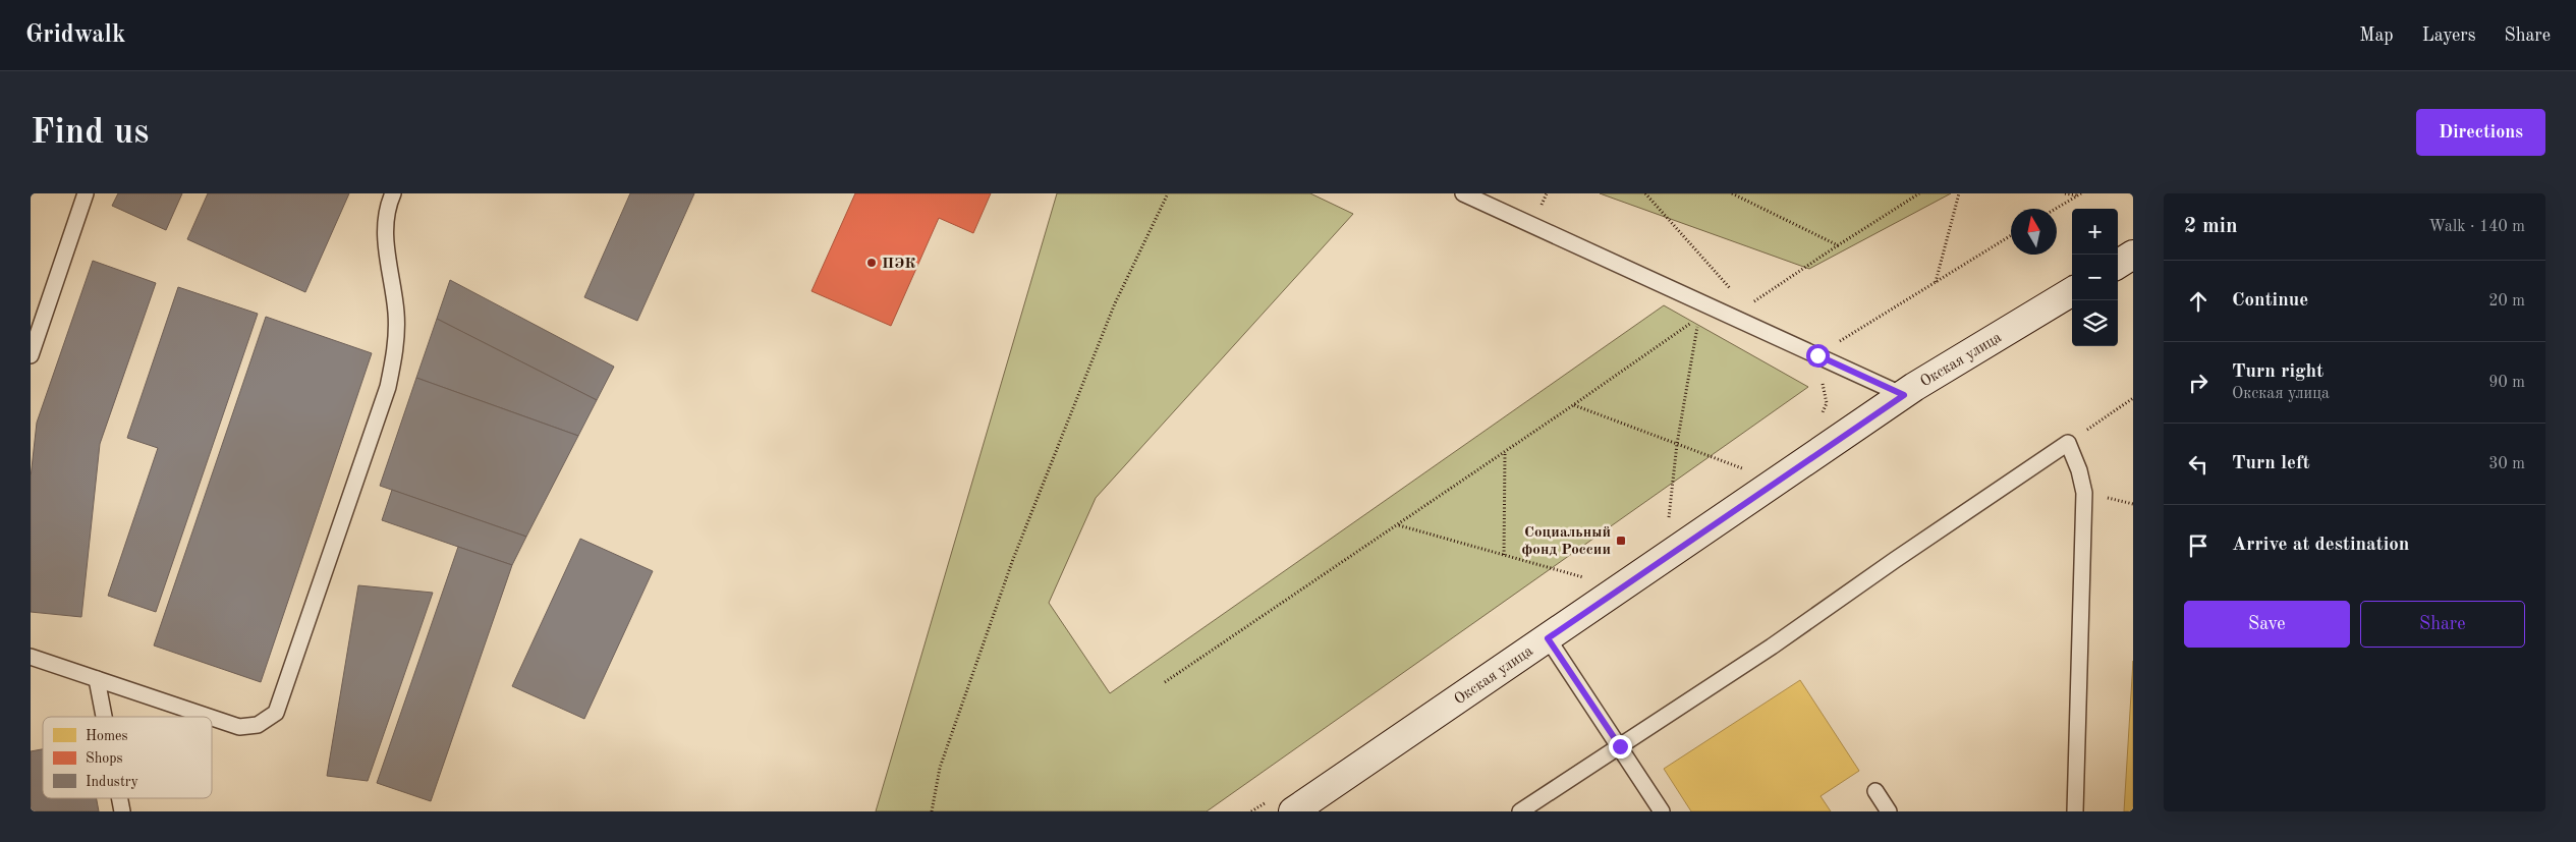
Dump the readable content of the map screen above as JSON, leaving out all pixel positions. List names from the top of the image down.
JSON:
{
  "streets": {
    "main road": ["Окская улица"]
  },
  "places": {
    "other": ["ПЭК"],
    "transit": ["Социальный фонд России"]
  },
  "legend": ["Homes", "Shops", "Industry"],
  "north": "top",
  "page": {
    "header": "Gridwalk",
    "nav": ["Map", "Layers", "Share"],
    "buttons": [
      "Directions",
      ["Save", "Share"]
    ],
    "title": "Find us",
    "heading": ["2 min", "Walk · 140 m"],
    "map_buttons": ["+", "−"],
    "list": [
      ["Continue", "20 m"],
      ["Turn right", "Окская улица", "90 m"],
      ["Turn left", "30 m"],
      "Arrive at destination"
    ]
  }
}
